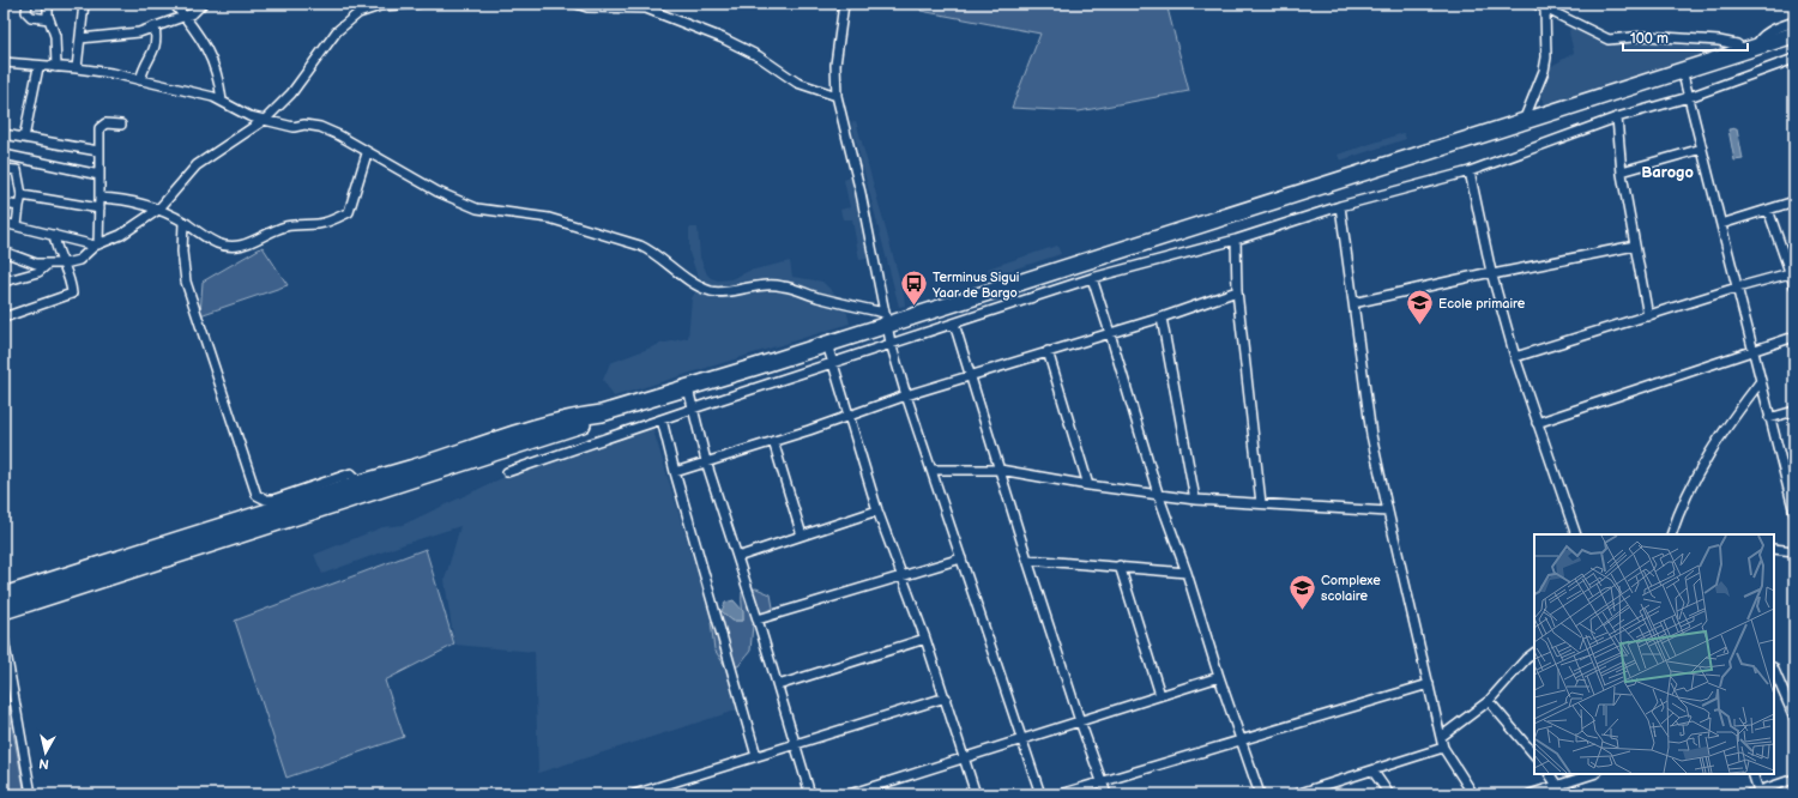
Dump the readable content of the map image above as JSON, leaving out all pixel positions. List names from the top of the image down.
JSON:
{
  "districts": ["Barogo"],
  "places": {
    "bus stop": ["Terminus Sigui Yaar de Bargo"],
    "school or university": ["Ecole primaire", "Complexe scolaire"]
  },
  "scale_bar": "100 m",
  "north": "bottom"
}
